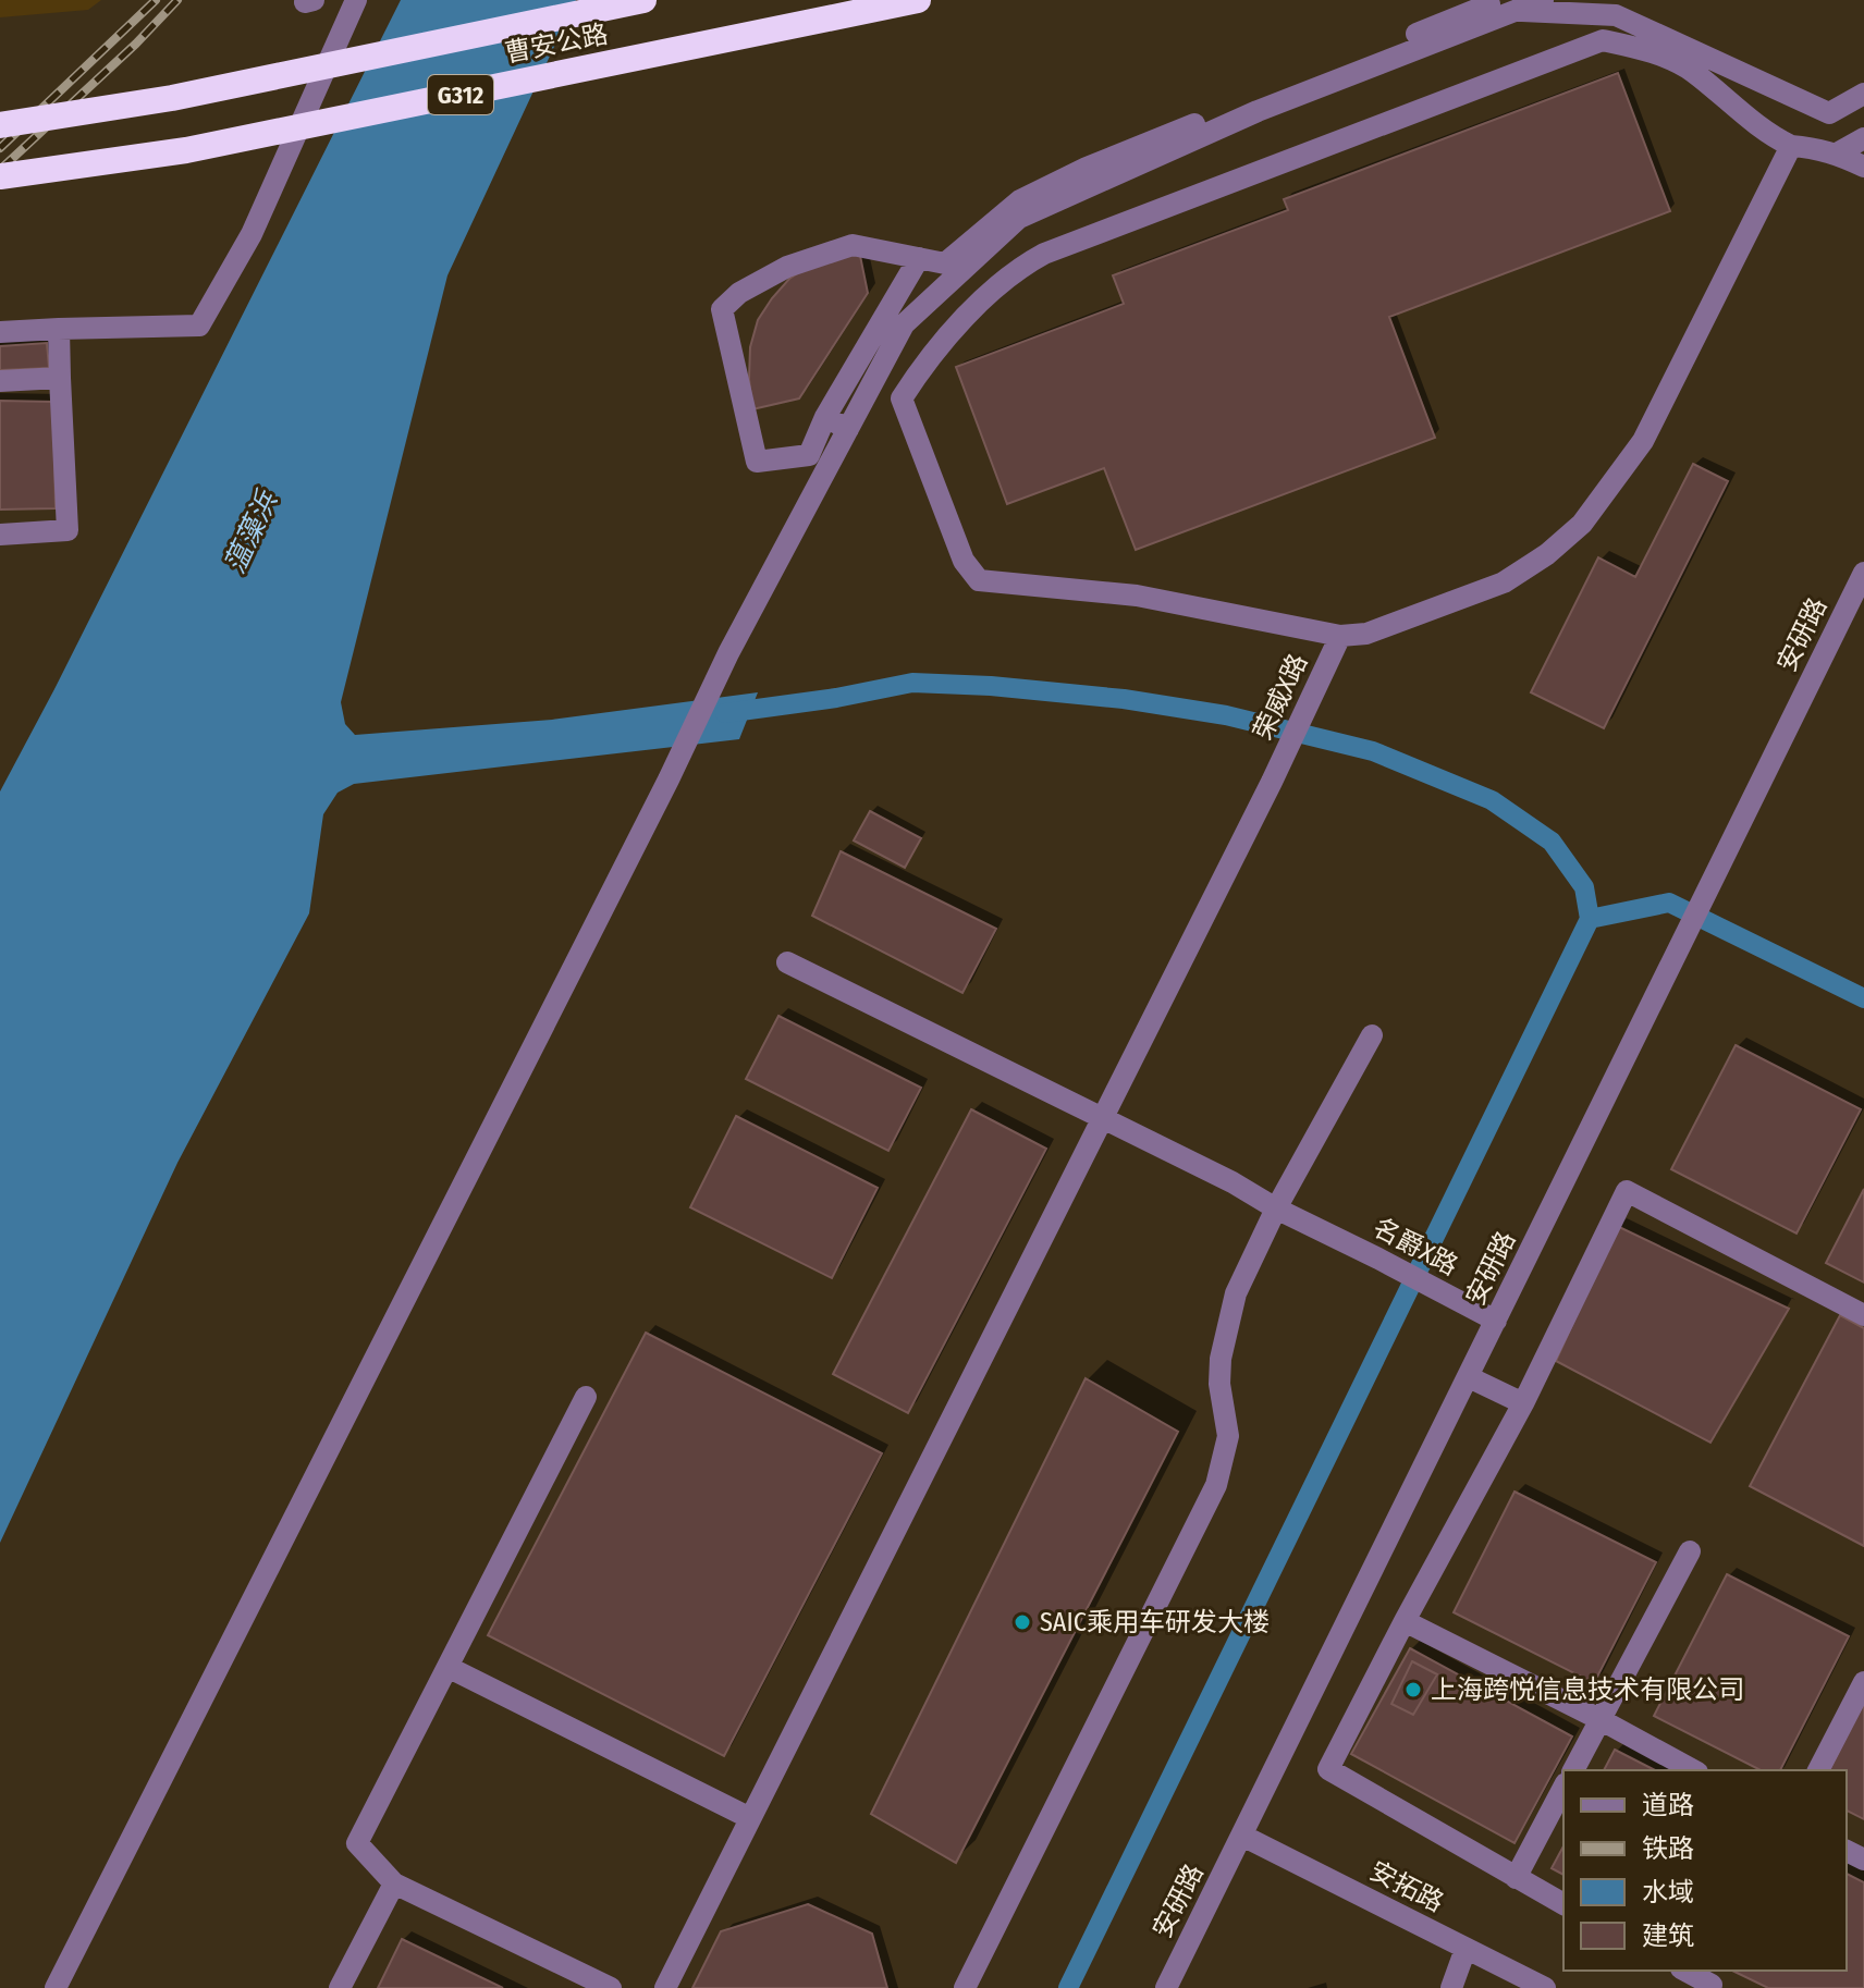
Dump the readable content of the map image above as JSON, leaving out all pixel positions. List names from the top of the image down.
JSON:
{
  "streets": {
    "highway": ["曹安公路", "G312"],
    "street": [
      "安研路",
      "荣威X路",
      "名爵X路",
      "安拓路"
    ]
  },
  "crossings": [
    ["安研路", "名爵X路"],
    ["安研路", "安拓路"],
    ["荣威X路", "名爵X路"]
  ],
  "water": ["蕰藻浜"],
  "places": ["SAIC乘用车研发大楼", "上海跨悦信息技术有限公司"],
  "legend": [
    "道路",
    "铁路",
    "水域",
    "建筑"
  ]
}
